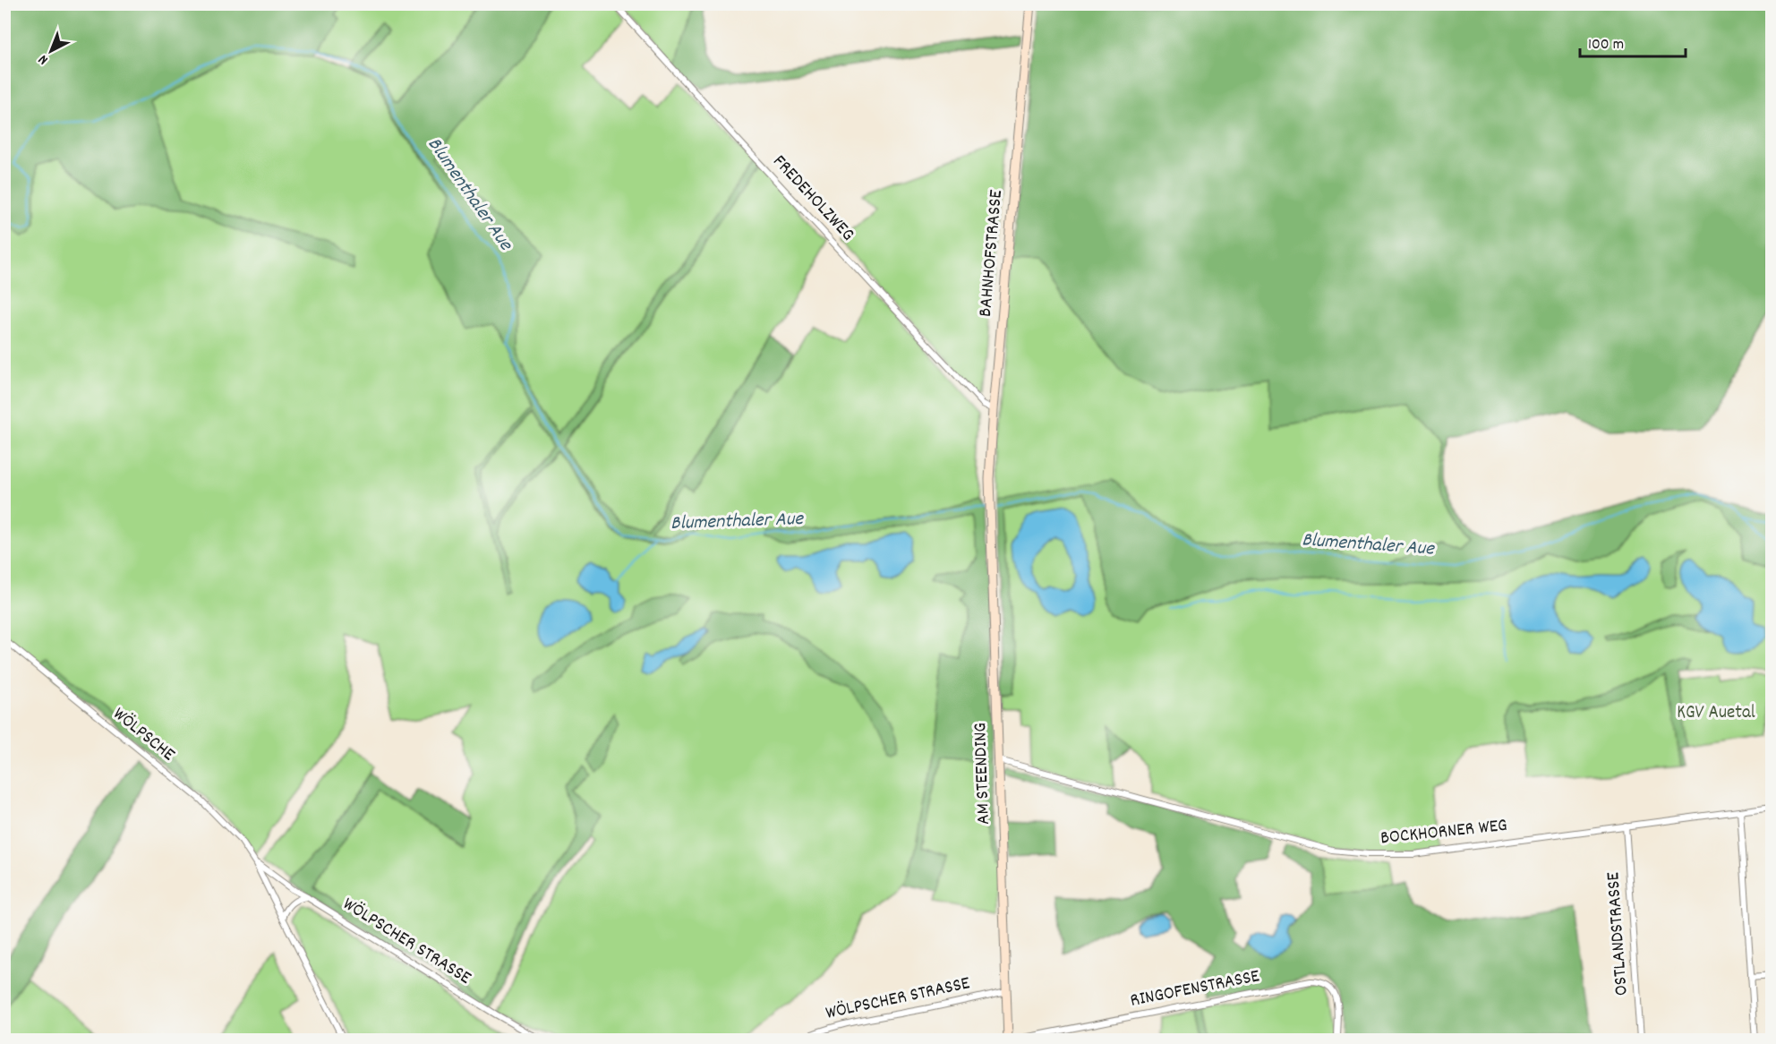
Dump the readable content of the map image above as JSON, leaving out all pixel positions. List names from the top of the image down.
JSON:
{
  "streets": {
    "street": [
      "FREDEHOLZWEG",
      "BAHNHOFSTRASSE",
      "WÖLPSCHE",
      "AM STEENDING",
      "BOCKHORNER WEG",
      "OSTLANDSTRASSE",
      "WÖLPSCHER STRASSE",
      "RINGOFENSTRASSE"
    ]
  },
  "crossings": [
    ["FREDEHOLZWEG", "BAHNHOFSTRASSE"],
    ["BAHNHOFSTRASSE", "AM STEENDING"],
    ["WÖLPSCHE", "WÖLPSCHER STRASSE"],
    ["AM STEENDING", "BOCKHORNER WEG"],
    ["AM STEENDING", "WÖLPSCHER STRASSE"],
    ["AM STEENDING", "RINGOFENSTRASSE"],
    ["BOCKHORNER WEG", "OSTLANDSTRASSE"]
  ],
  "water": ["Blumenthaler Aue"],
  "parks": ["KGV Auetal"],
  "scale_bar": "100 m",
  "north": "bottom left"
}
